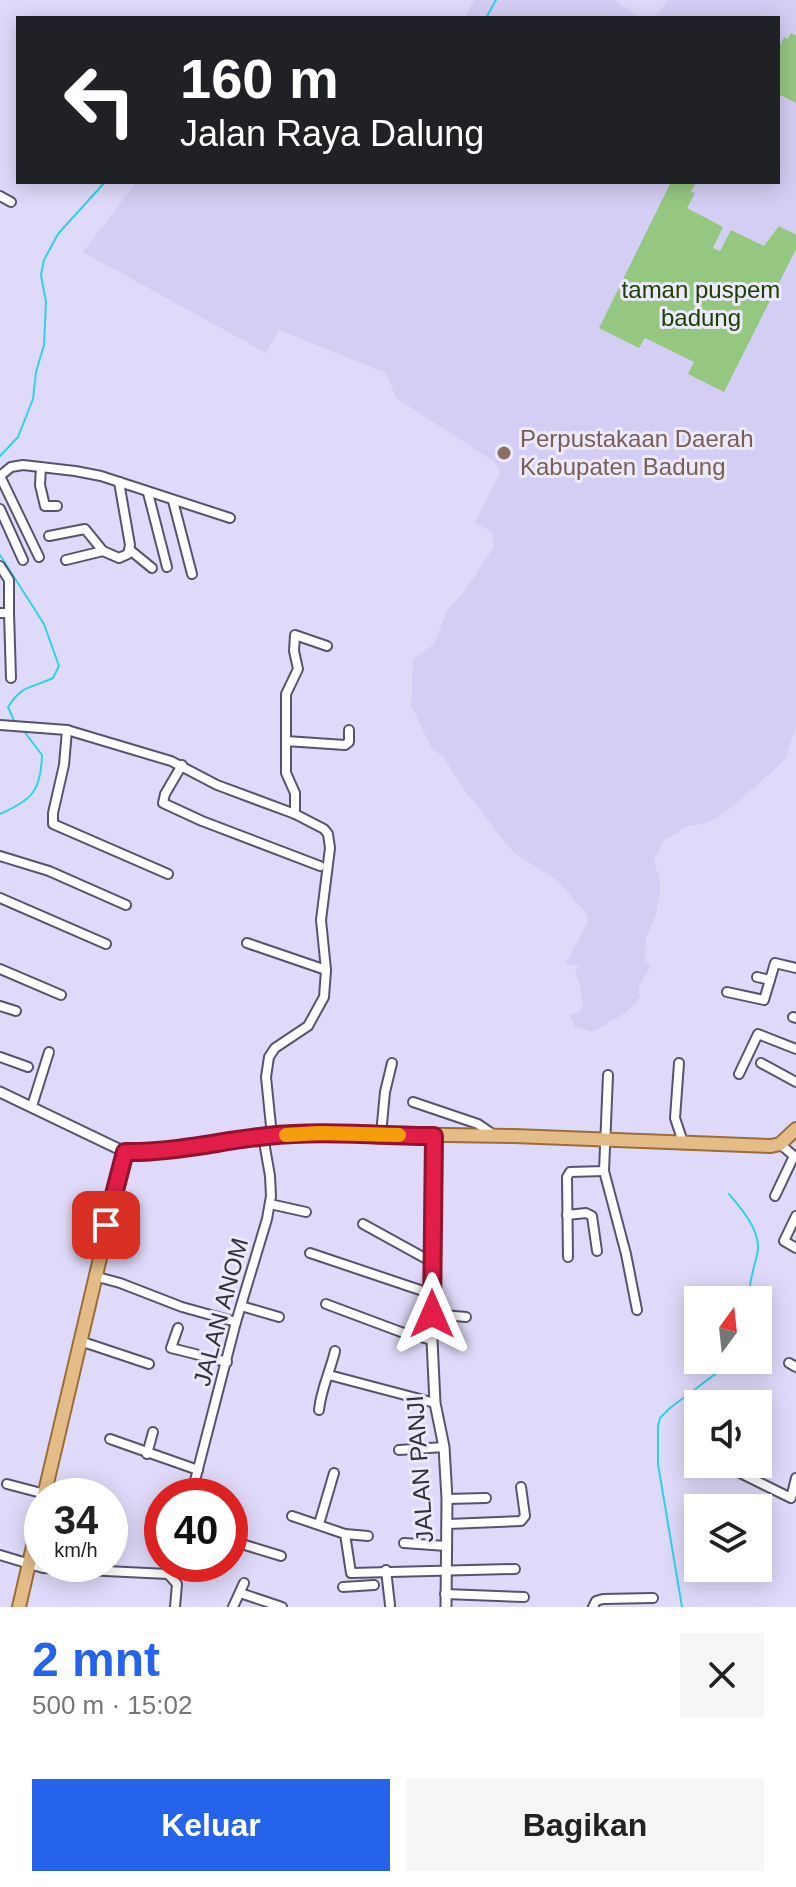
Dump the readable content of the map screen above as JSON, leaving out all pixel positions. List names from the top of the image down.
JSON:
{
  "streets": {
    "street": ["JALAN ANOM", "JALAN PANJI"]
  },
  "parks": ["taman puspem badung"],
  "places": ["Perpustakaan Daerah Kabupaten Badung"],
  "north": "top",
  "page": {
    "turn": ["160 m", "Jalan Raya Dalung"],
    "speed": "34 km/h",
    "limit": "40",
    "heading": ["2 mnt", "500 m · 15:02"],
    "buttons": ["Keluar", "Bagikan"]
  }
}
